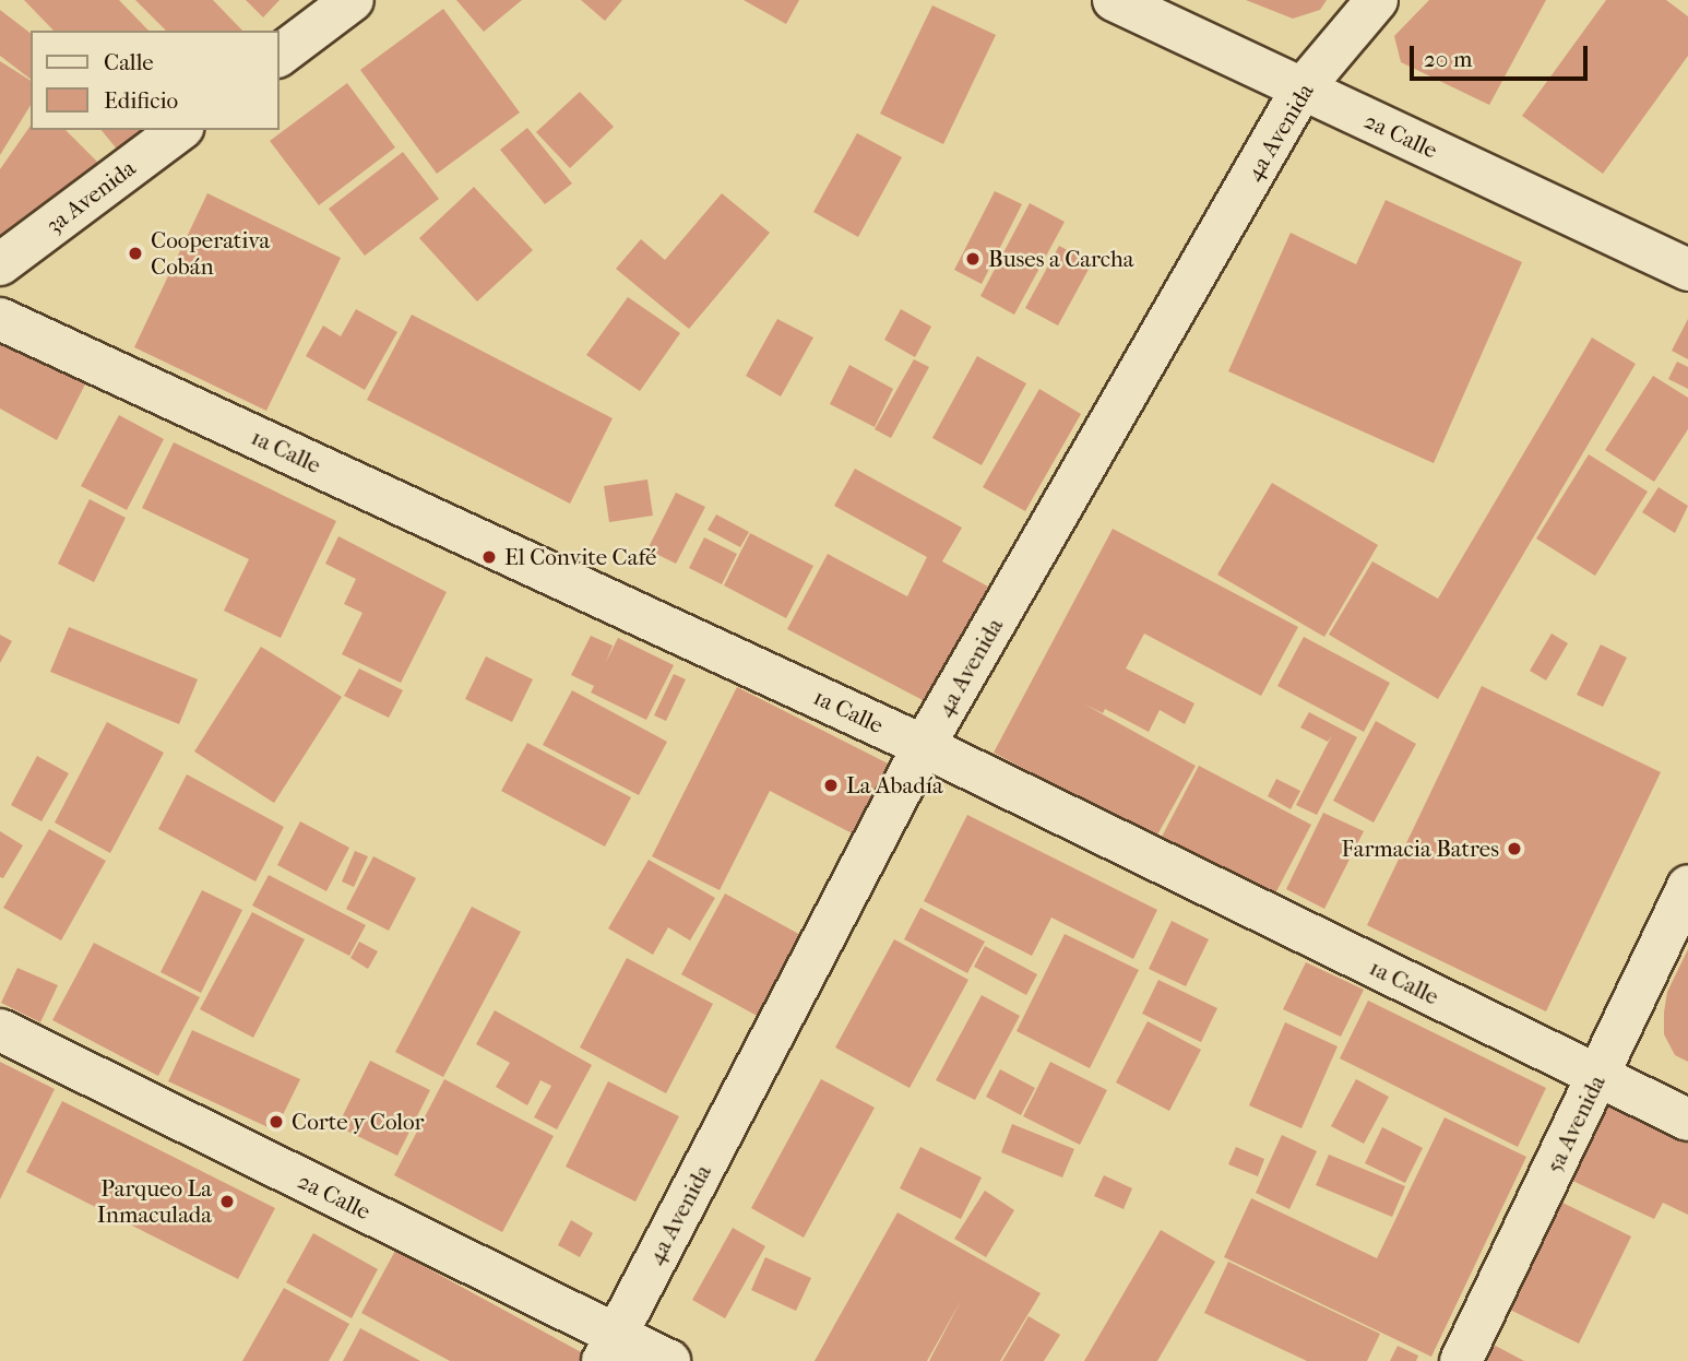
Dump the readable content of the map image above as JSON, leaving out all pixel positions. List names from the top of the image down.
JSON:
{
  "streets": {
    "street": [
      "4a Avenida",
      "2a Calle",
      "3a Avenida",
      "1a Calle",
      "5a Avenida"
    ]
  },
  "crossings": [
    ["4a Avenida", "2a Calle"],
    ["4a Avenida", "1a Calle"],
    ["1a Calle", "5a Avenida"]
  ],
  "places": [
    "Cooperativa Cobán",
    "Buses a Carcha",
    "El Convite Café",
    "La Abadía",
    "Farmacia Batres",
    "Corte y Color",
    "Parqueo La Inmaculada"
  ],
  "legend": ["Calle", "Edificio"],
  "scale_bar": "20 m"
}
